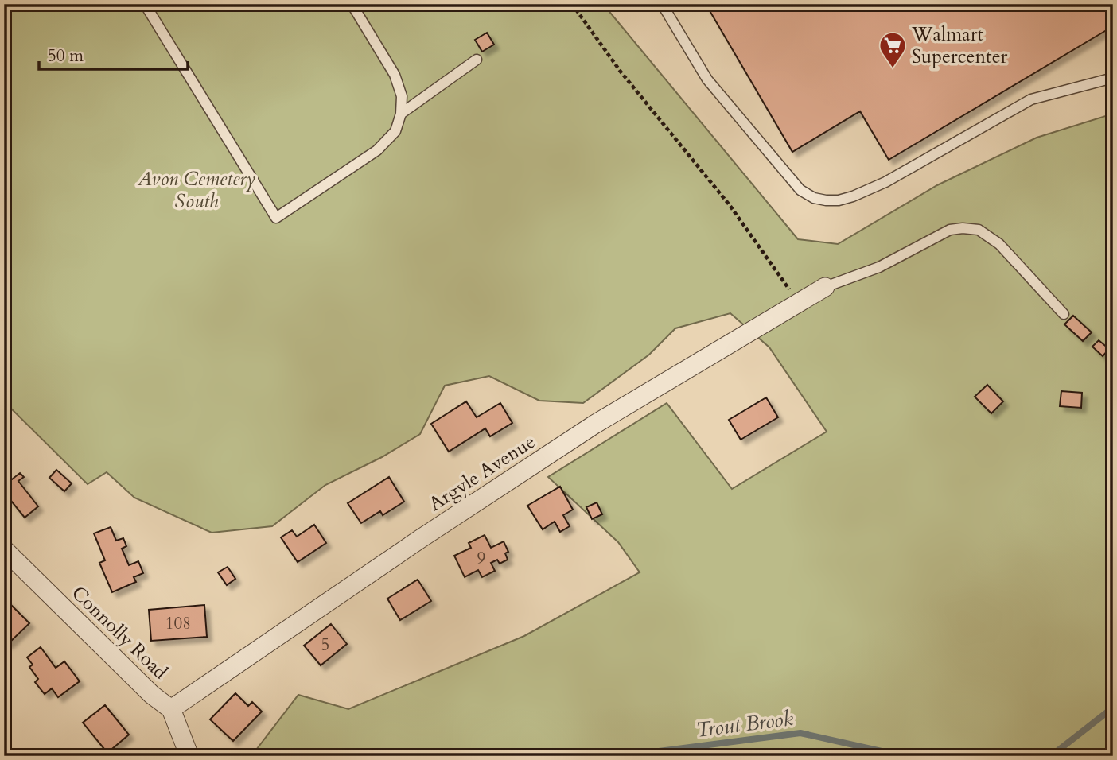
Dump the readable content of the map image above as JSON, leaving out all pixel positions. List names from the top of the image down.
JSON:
{
  "streets": {
    "street": ["Argyle Avenue", "Connolly Road"]
  },
  "crossings": [
    ["Argyle Avenue", "Connolly Road"]
  ],
  "water": ["Trout Brook"],
  "parks": ["Avon Cemetery South"],
  "places": {
    "supermarket": ["Walmart Supercenter"]
  },
  "house_numbers": ["9", "108", "5"],
  "scale_bar": "50 m"
}
